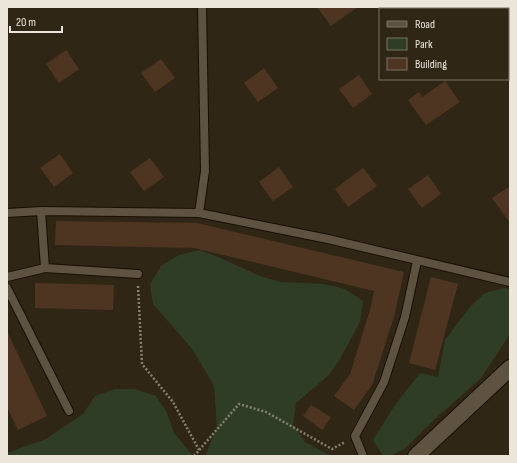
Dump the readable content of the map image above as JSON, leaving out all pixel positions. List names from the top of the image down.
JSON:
{
  "legend": ["Road", "Park", "Building"],
  "scale_bar": "20 m"
}
